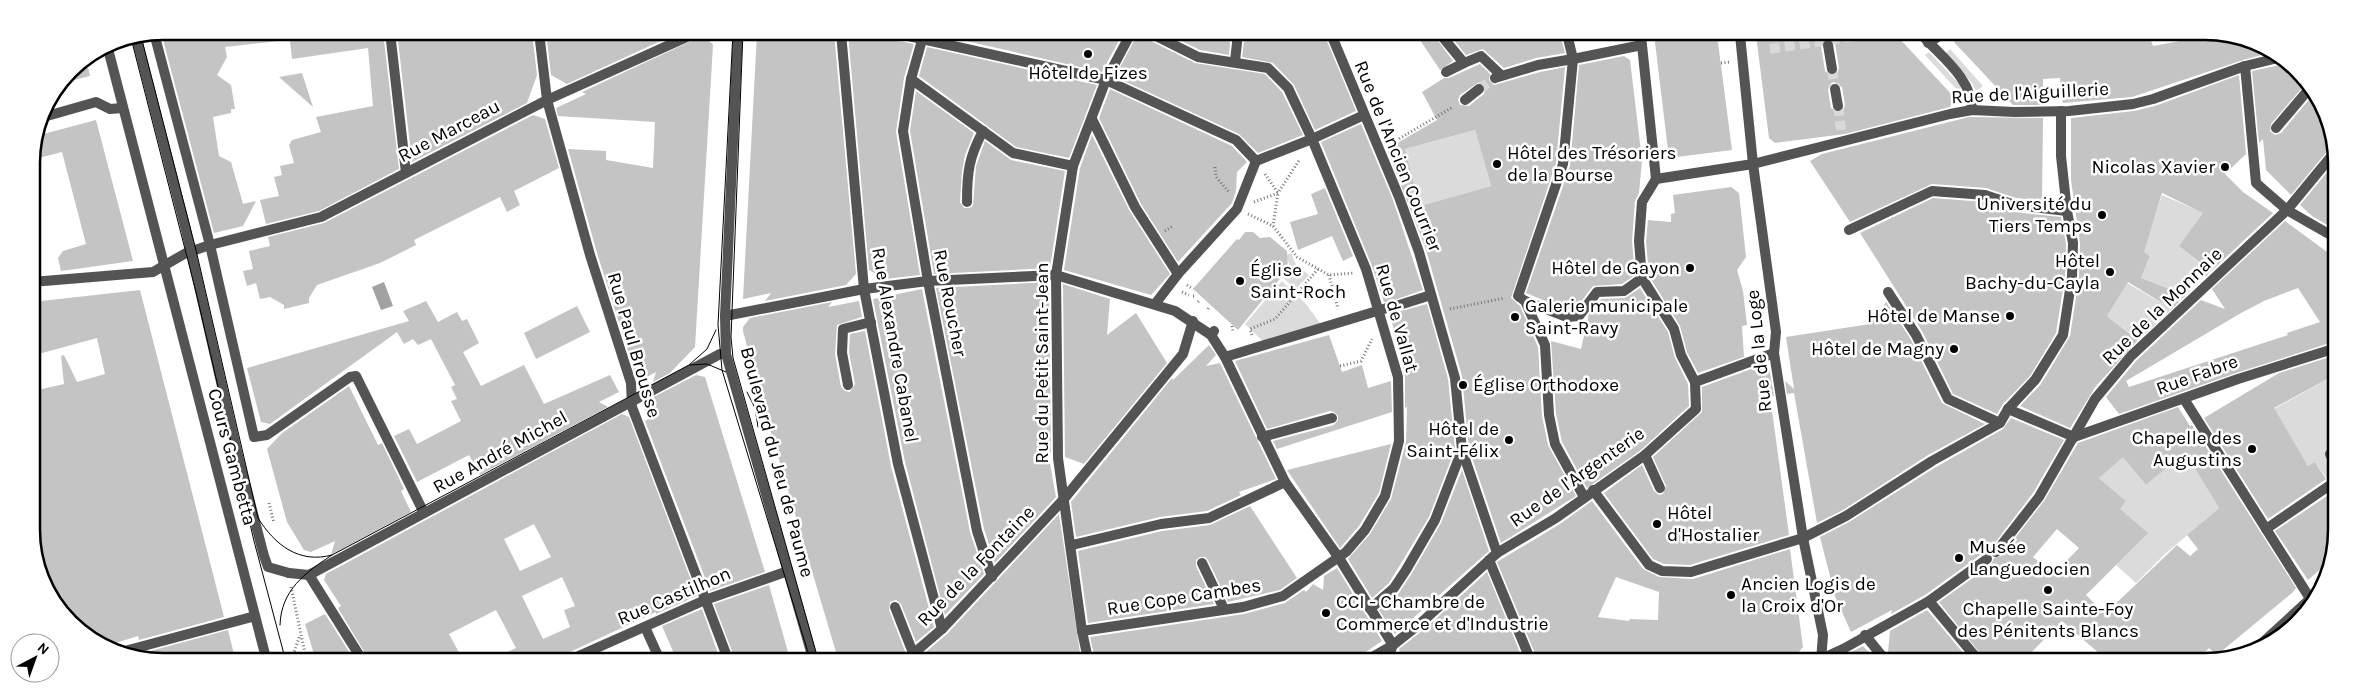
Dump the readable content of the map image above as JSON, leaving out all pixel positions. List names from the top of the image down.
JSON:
{
  "streets": {
    "street": [
      "Rue de l'Aiguillerie",
      "Rue Marceau",
      "Rue de l'Ancien Courrier",
      "Rue Roucher",
      "Rue de la Monnaie",
      "Rue de Vallat",
      "Rue Paul Brousse",
      "Rue Alexandre Cabanel",
      "Rue de la Loge",
      "Rue du Petit Saint-Jean",
      "Rue Fabre",
      "Rue André Michel",
      "Cours Gambetta",
      "Boulevard du Jeu de Paume",
      "Rue de l'Argenterie",
      "Rue de la Fontaine",
      "Rue Castilhon",
      "Rue Cope Cambes"
    ]
  },
  "crossings": [
    ["Rue de l'Aiguillerie", "Rue de la Loge"],
    ["Rue Marceau", "Rue Paul Brousse"],
    ["Rue Marceau", "Cours Gambetta"],
    ["Rue de l'Ancien Courrier", "Rue de l'Argenterie"],
    ["Rue Roucher", "Rue de la Fontaine"],
    ["Rue de la Monnaie", "Rue Fabre"],
    ["Rue de Vallat", "Rue Cope Cambes"],
    ["Rue Paul Brousse", "Rue André Michel"],
    ["Rue Paul Brousse", "Rue Castilhon"],
    ["Rue Alexandre Cabanel", "Rue de la Fontaine"],
    ["Rue du Petit Saint-Jean", "Rue de la Fontaine"],
    ["Rue du Petit Saint-Jean", "Rue Cope Cambes"],
    ["Rue André Michel", "Cours Gambetta"],
    ["Rue André Michel", "Boulevard du Jeu de Paume"],
    ["Boulevard du Jeu de Paume", "Rue Castilhon"]
  ],
  "places": [
    "Hôtel de Fizes",
    "Hôtel des Trésoriers de la Bourse",
    "Nicolas Xavier",
    "Université du Tiers Temps",
    "Hôtel de Gayon",
    "Hôtel Bachy-du-Cayla",
    "Église Saint-Roch",
    "Hôtel de Manse",
    "Galerie municipale Saint-Ravy",
    "Hôtel de Magny",
    "Église Orthodoxe",
    "Hôtel de Saint-Félix",
    "Chapelle des Augustins",
    "Hôtel d'Hostalier",
    "Musée Languedocien",
    "Chapelle Sainte-Foy des Pénitents Blancs",
    "Ancien Logis de la Croix d'Or",
    "CCI - Chambre de Commerce et d'Industrie"
  ],
  "north": "top right"
}
